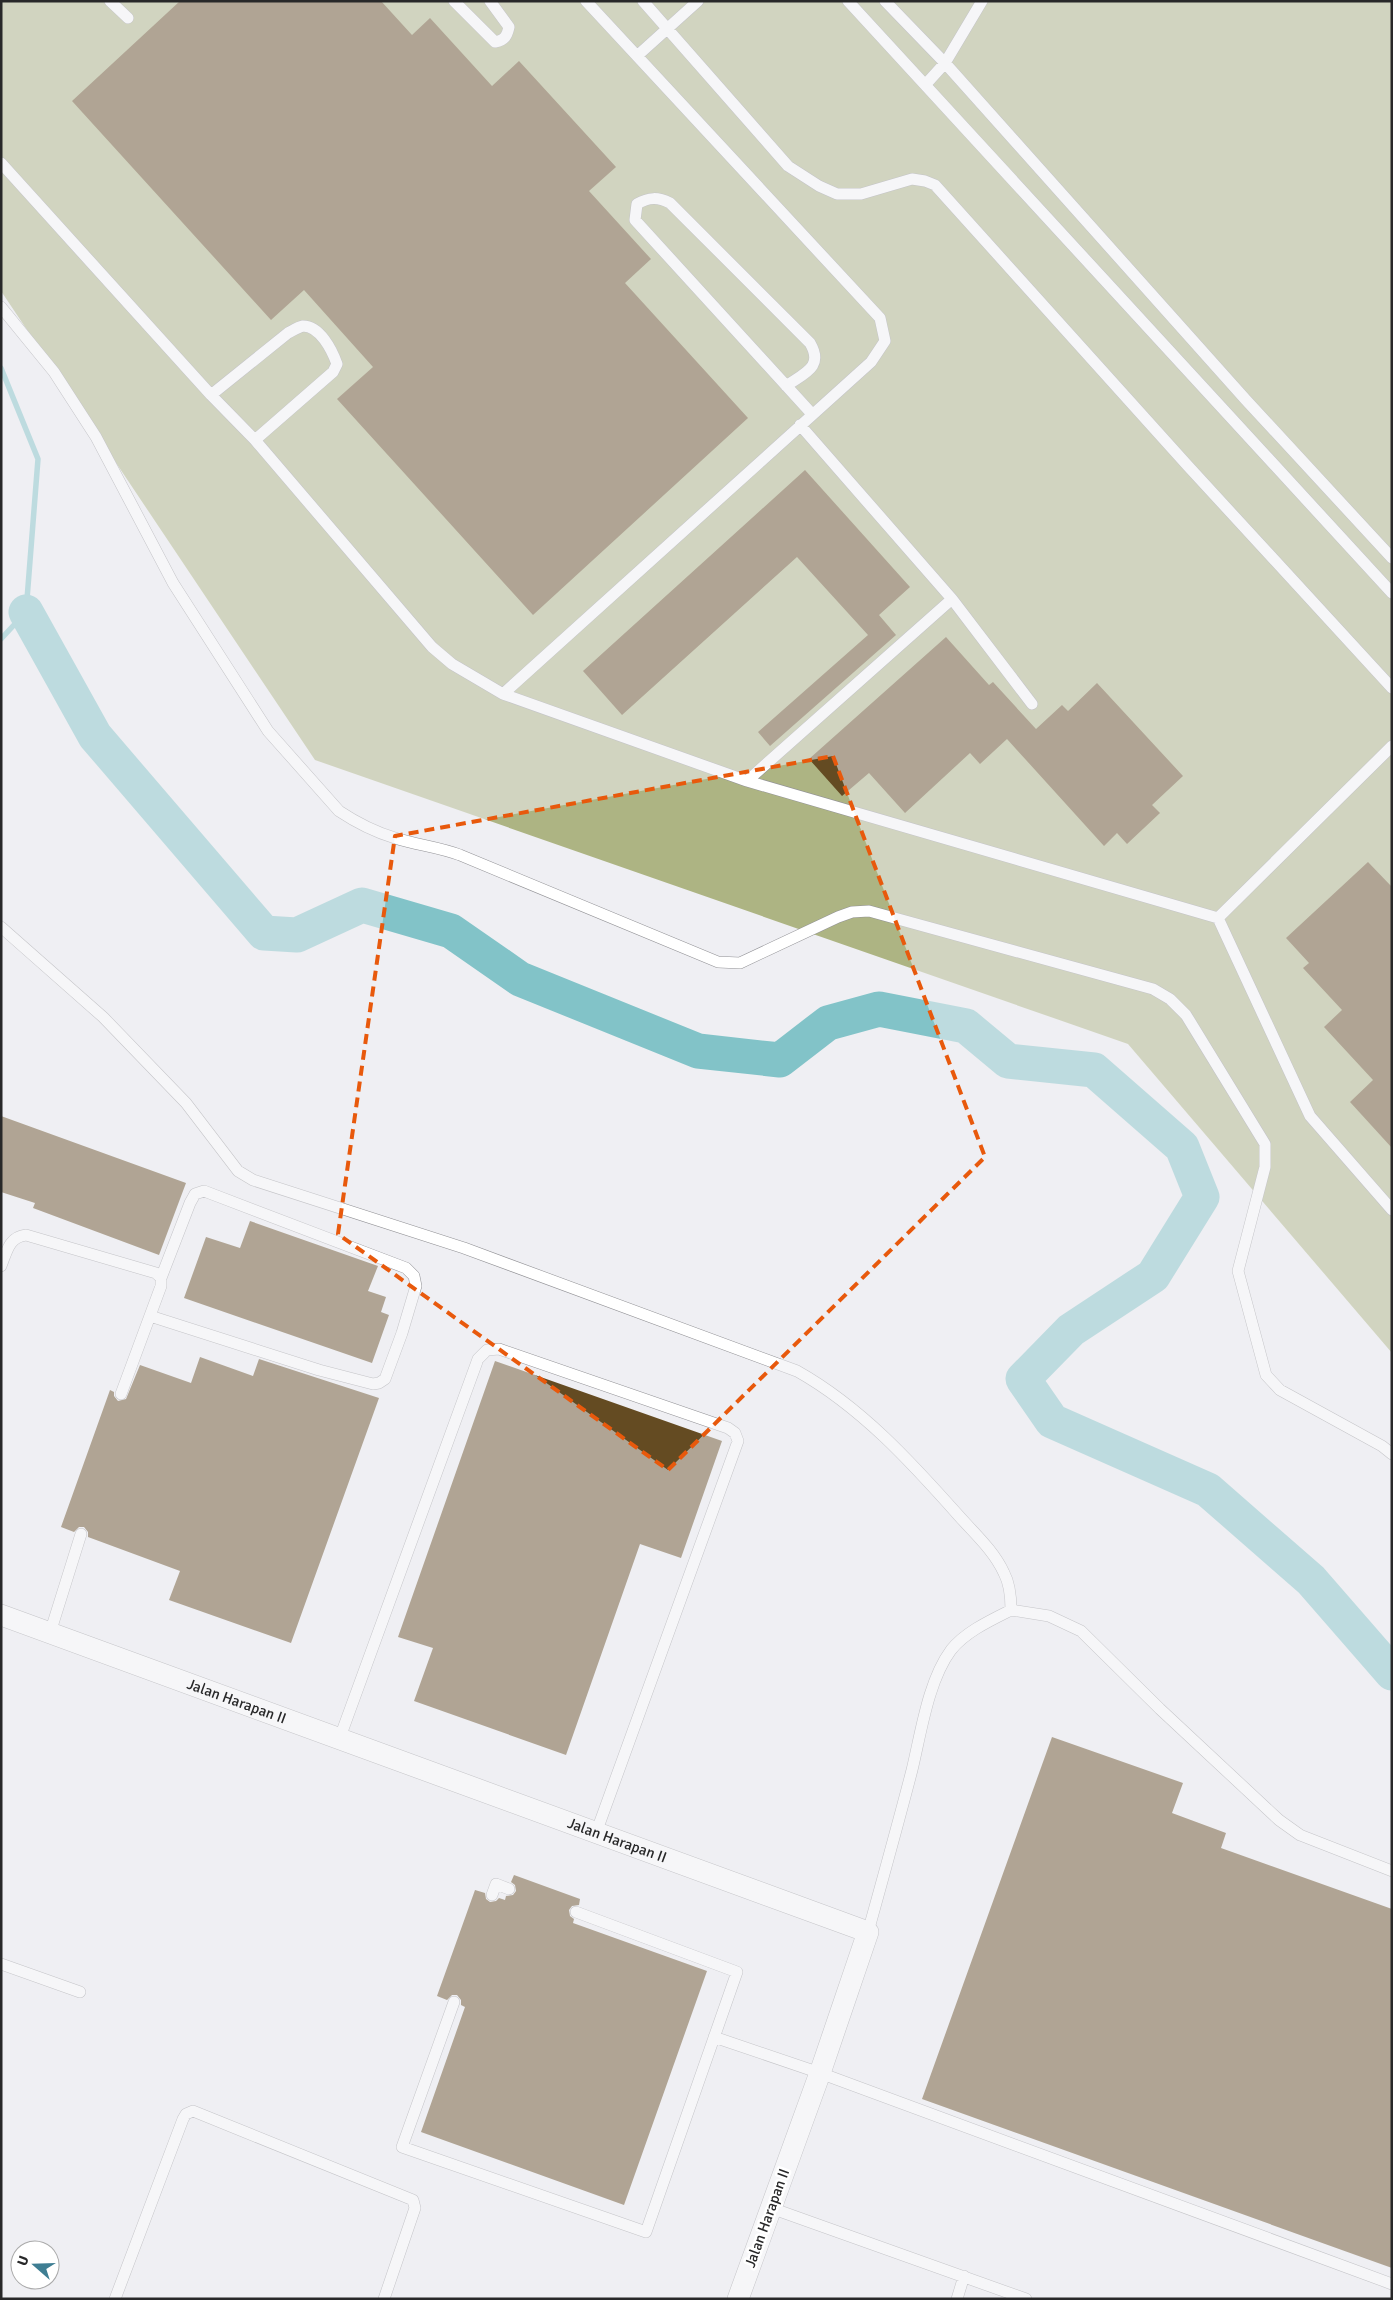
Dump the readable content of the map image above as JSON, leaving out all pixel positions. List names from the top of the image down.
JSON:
{
  "streets": {
    "street": ["Jalan Harapan II"]
  },
  "north": "left"
}
